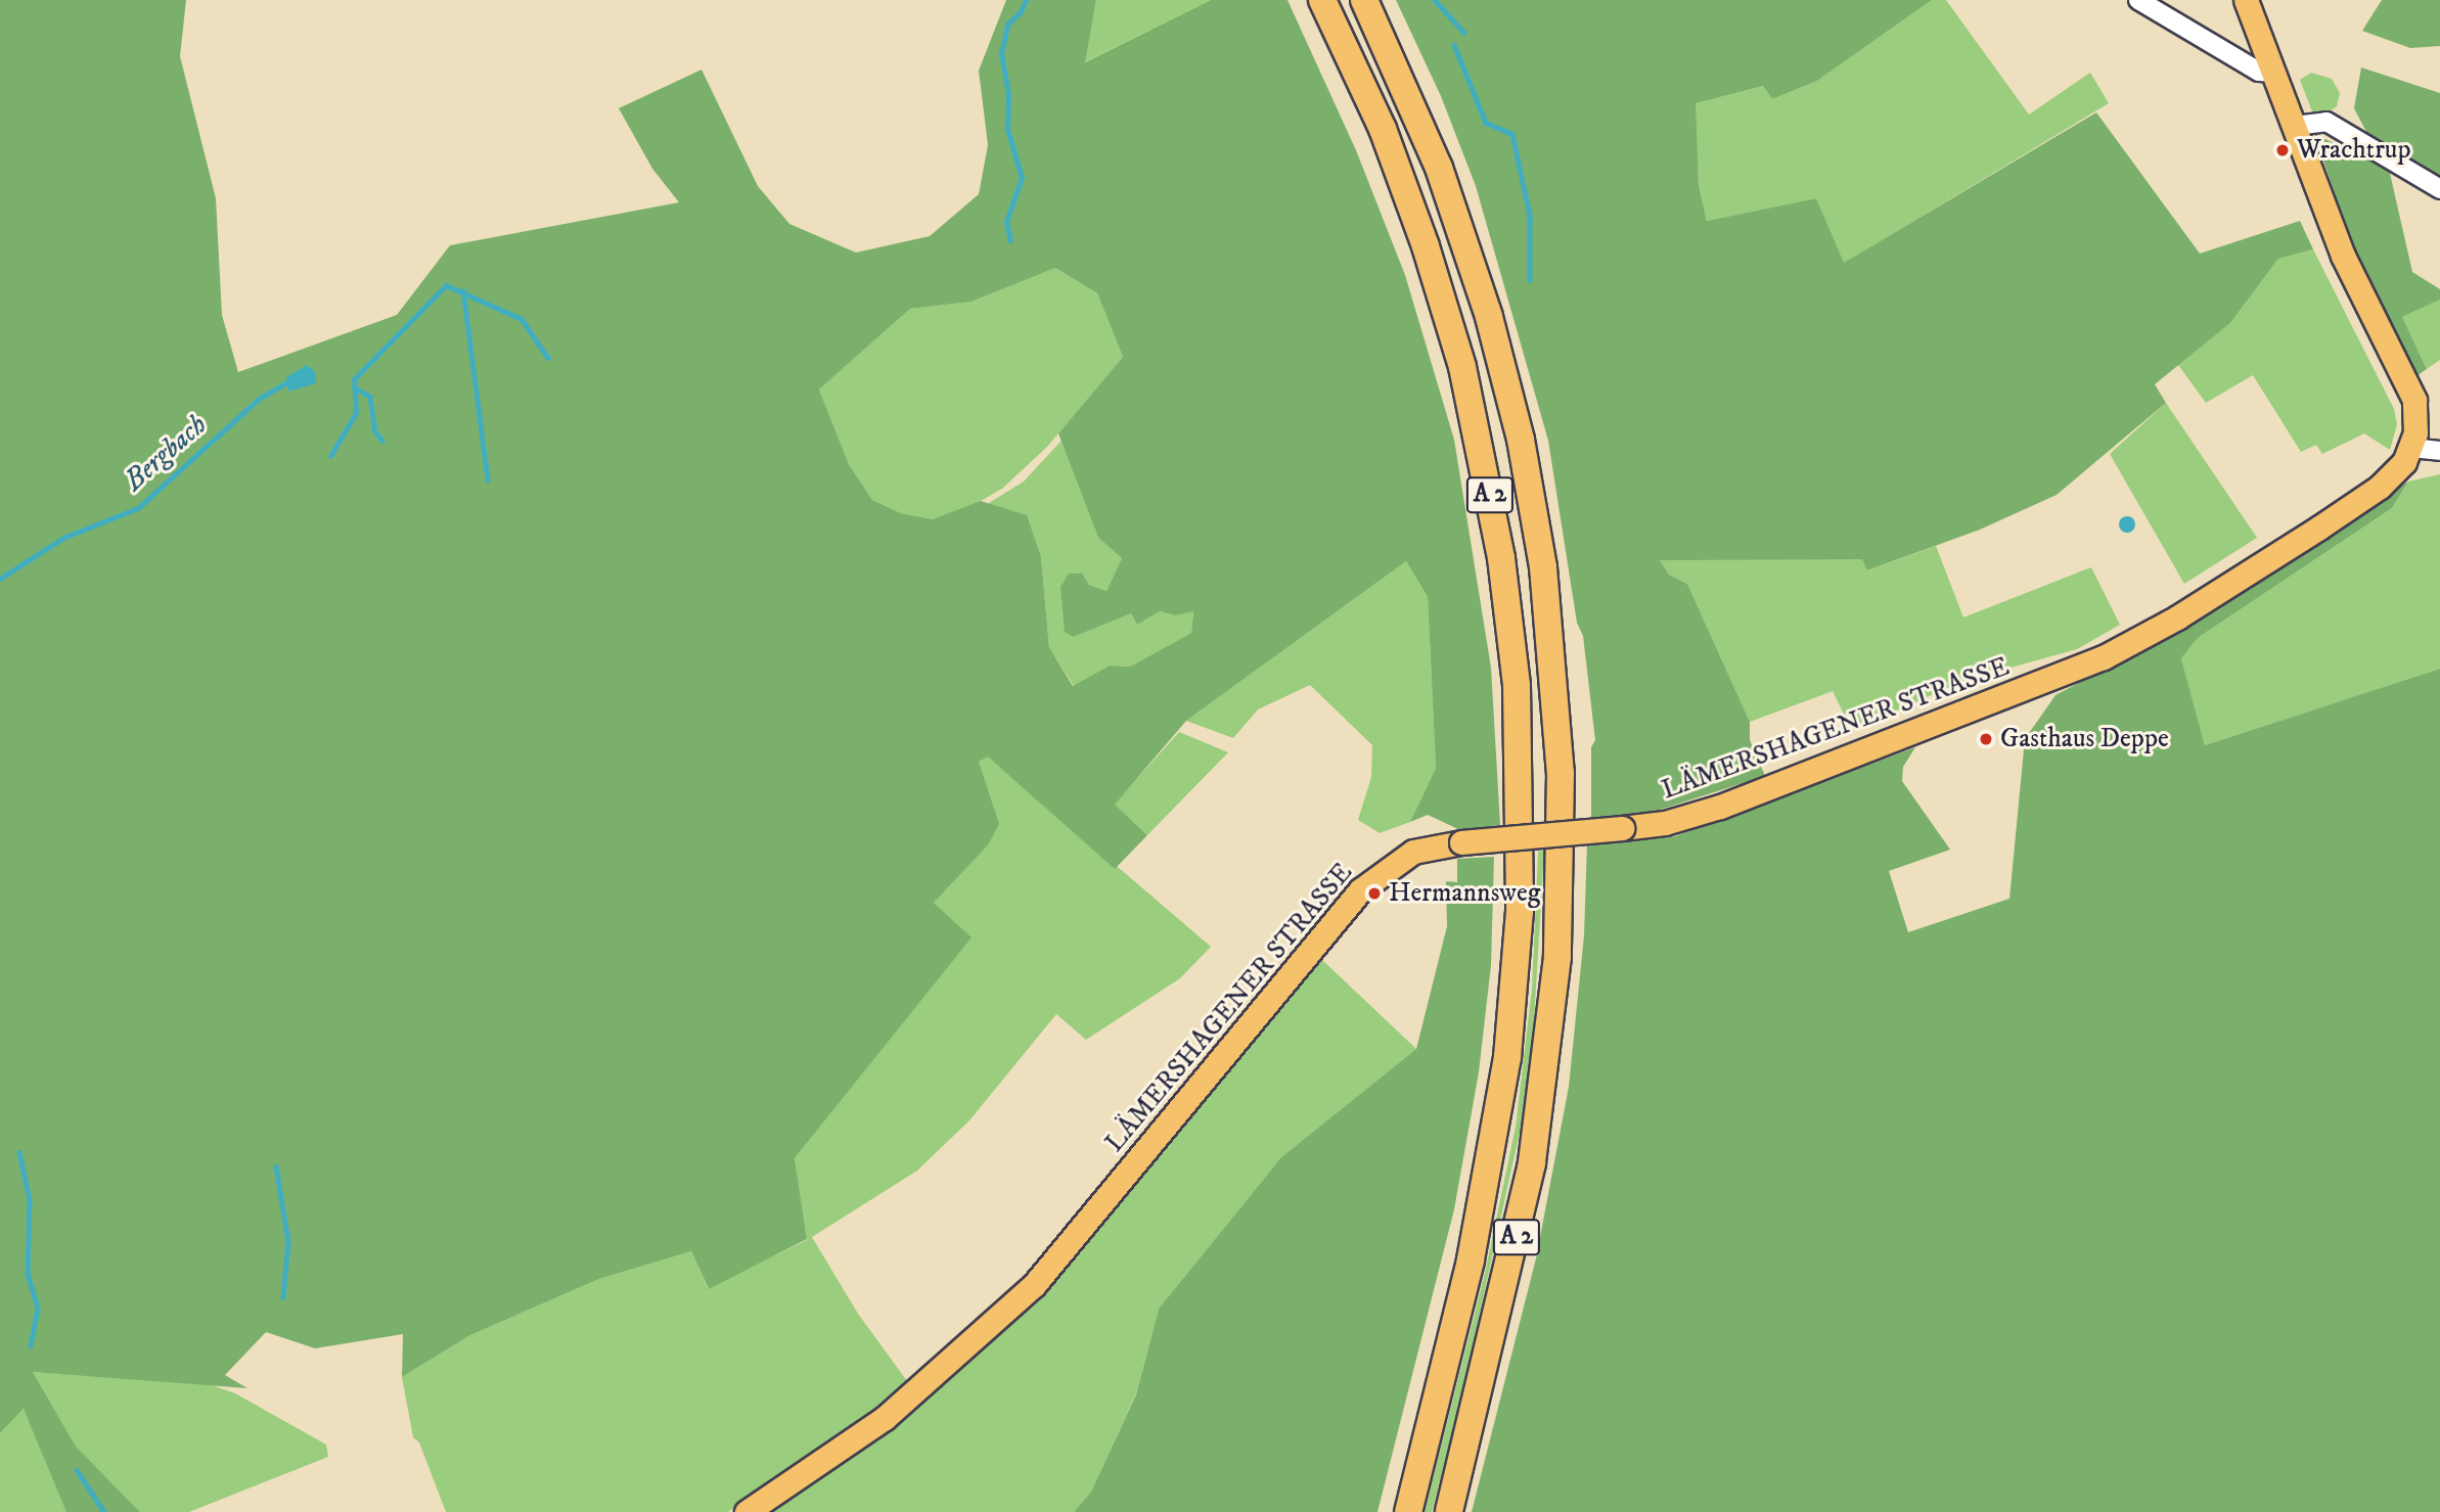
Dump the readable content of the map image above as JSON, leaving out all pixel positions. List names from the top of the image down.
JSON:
{
  "streets": {
    "highway": ["A 2"],
    "main road": ["LÄMERSHAGENER STRASSE"]
  },
  "water": ["Bergbach"],
  "places": ["Wrachtrup", "Gasthaus Deppe", "Hermannsweg"]
}
